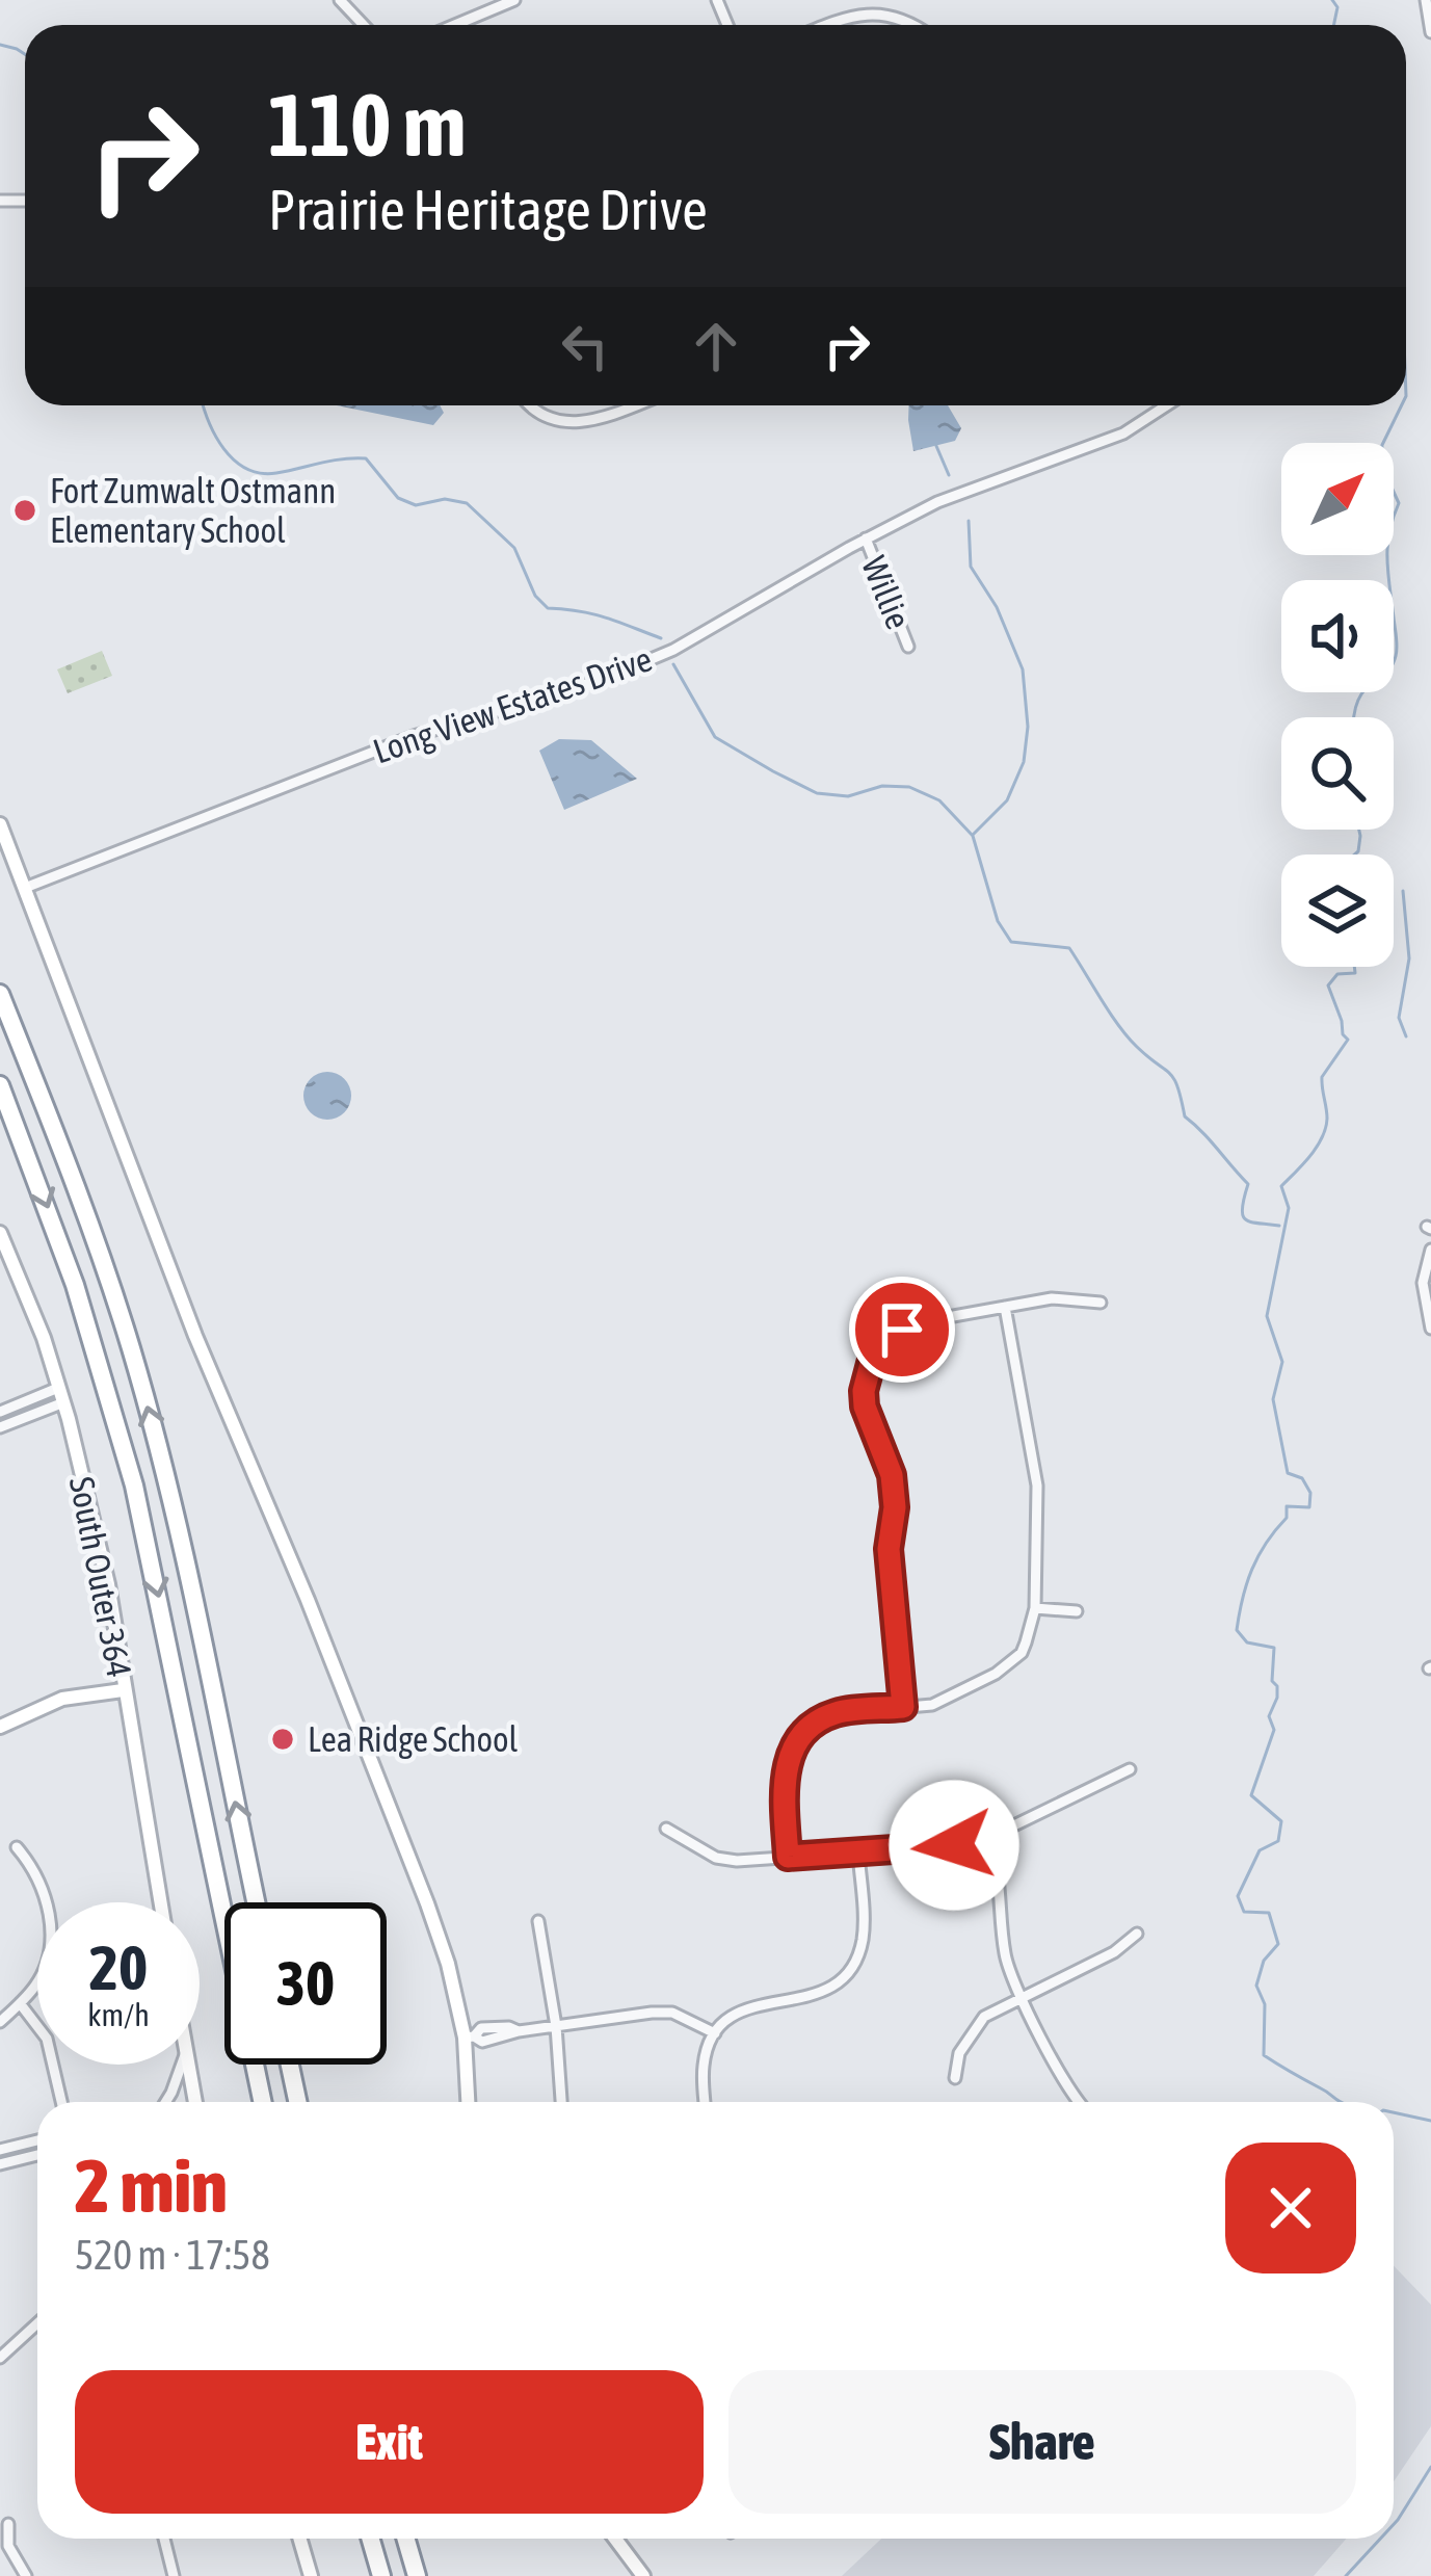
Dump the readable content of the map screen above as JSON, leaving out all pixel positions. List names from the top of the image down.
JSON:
{
  "streets": {
    "main road": ["South Outer 364"],
    "street": ["Willie", "Long View Estates Drive"]
  },
  "crossings": [
    ["Willie", "Long View Estates Drive"]
  ],
  "places": ["Fort Zumwalt Ostmann Elementary School", "Lea Ridge School"],
  "north": "top right",
  "page": {
    "turn": ["110 m", "Prairie Heritage Drive"],
    "speed": "20 km/h",
    "limit": "30",
    "heading": ["2 min", "520 m · 17:58"],
    "buttons": ["Exit", "Share"]
  }
}
